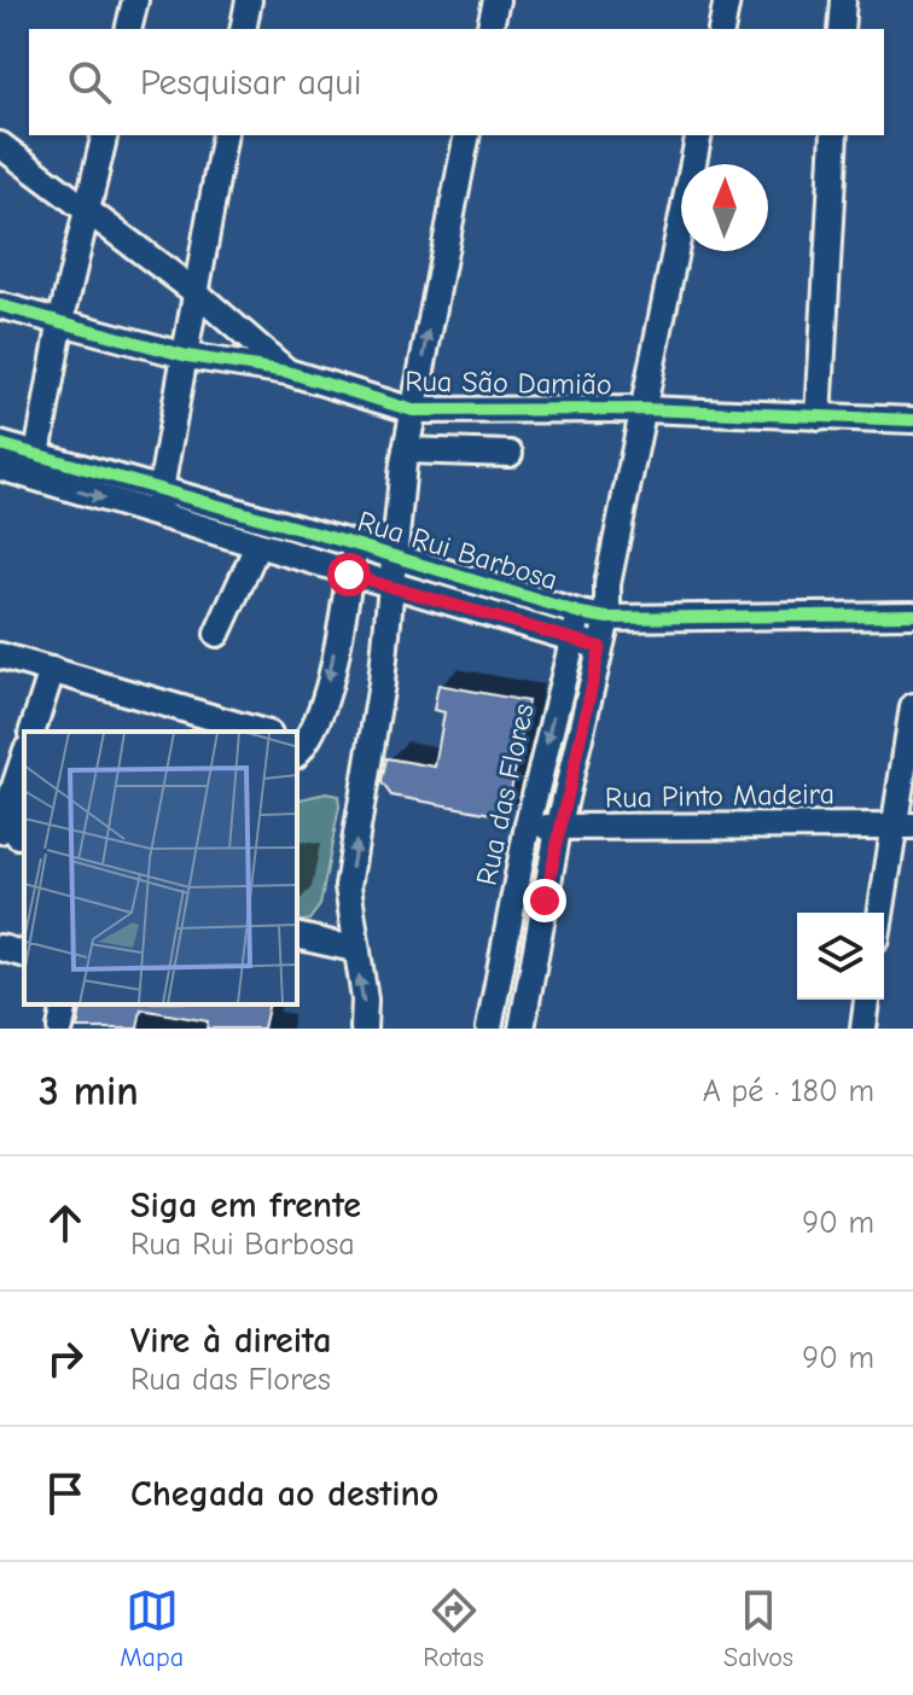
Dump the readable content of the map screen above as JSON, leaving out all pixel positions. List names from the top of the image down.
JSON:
{
  "streets": {
    "street": [
      "Rua São Damião",
      "Rua Rui Barbosa",
      "Rua das Flores",
      "Rua Pinto Madeira"
    ]
  },
  "crossings": [
    ["Rua São Damião", "Rua das Flores"],
    ["Rua Rui Barbosa", "Rua das Flores"],
    ["Rua das Flores", "Rua Pinto Madeira"]
  ],
  "north": "top",
  "page": {
    "search": "Pesquisar aqui",
    "heading": ["3 min", "A pé · 180 m"],
    "list": [
      ["Siga em frente", "Rua Rui Barbosa", "90 m"],
      ["Vire à direita", "Rua das Flores", "90 m"],
      "Chegada ao destino"
    ],
    "nav": ["Mapa", "Rotas", "Salvos"]
  }
}
